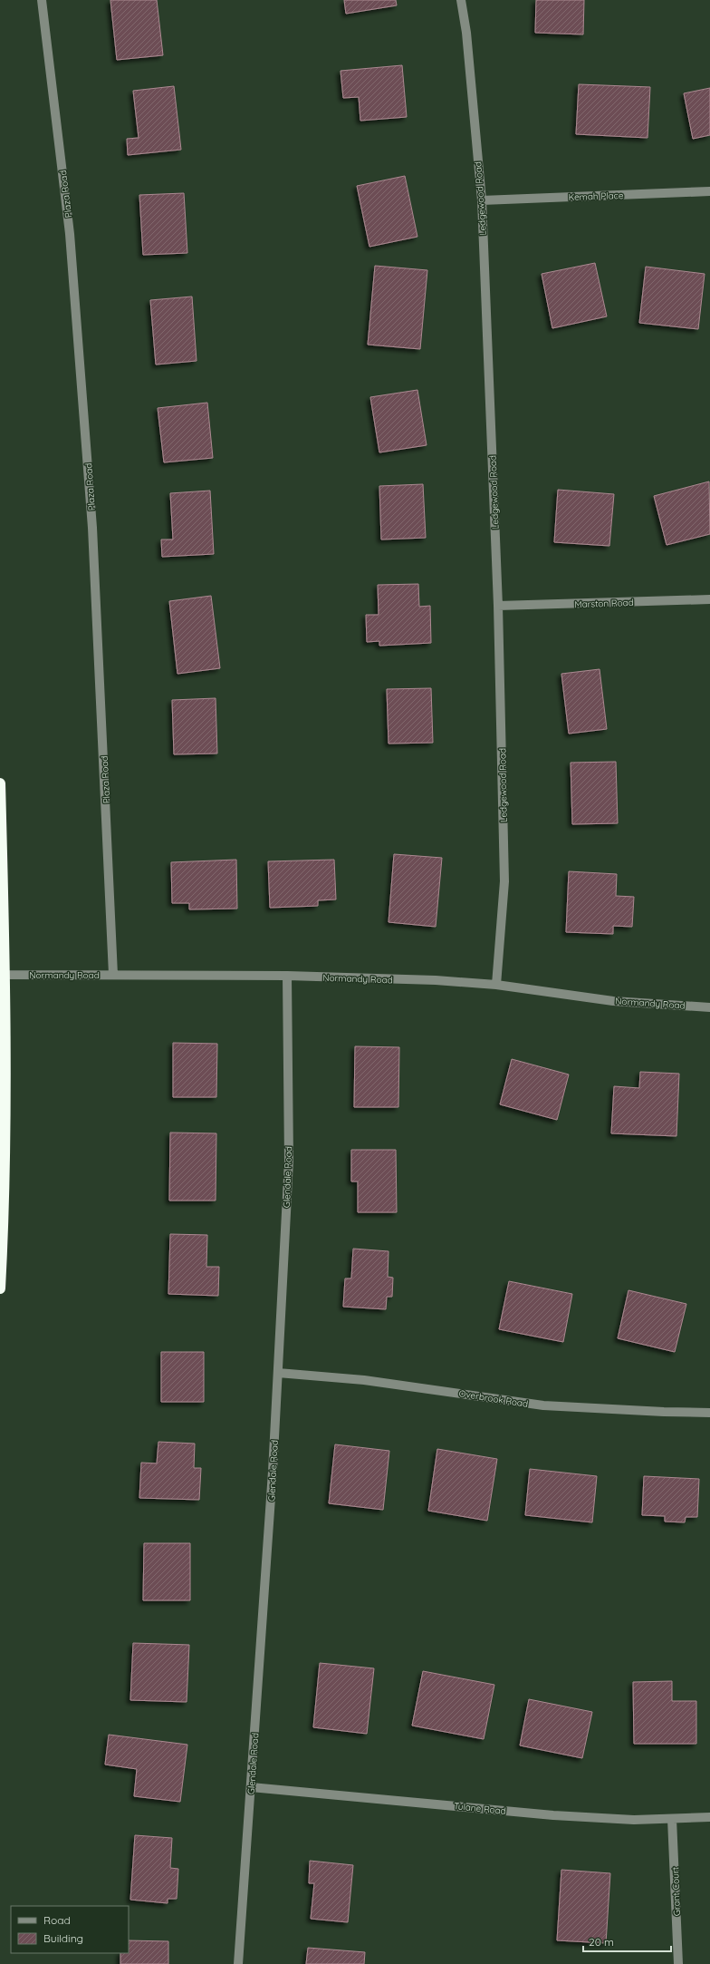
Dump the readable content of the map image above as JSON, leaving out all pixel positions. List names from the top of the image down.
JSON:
{
  "streets": {
    "street": [
      "Plaza Road",
      "Kemah Place",
      "Ledgewood Road",
      "Marston Road",
      "Normandy Road",
      "Glendale Road",
      "Overbrook Road",
      "Tulane Road",
      "Grant Court"
    ]
  },
  "crossings": [
    ["Plaza Road", "Normandy Road"],
    ["Kemah Place", "Ledgewood Road"],
    ["Ledgewood Road", "Marston Road"],
    ["Ledgewood Road", "Normandy Road"],
    ["Normandy Road", "Glendale Road"],
    ["Glendale Road", "Overbrook Road"],
    ["Glendale Road", "Tulane Road"],
    ["Tulane Road", "Grant Court"]
  ],
  "legend": ["Road", "Building"],
  "scale_bar": "20 m"
}
